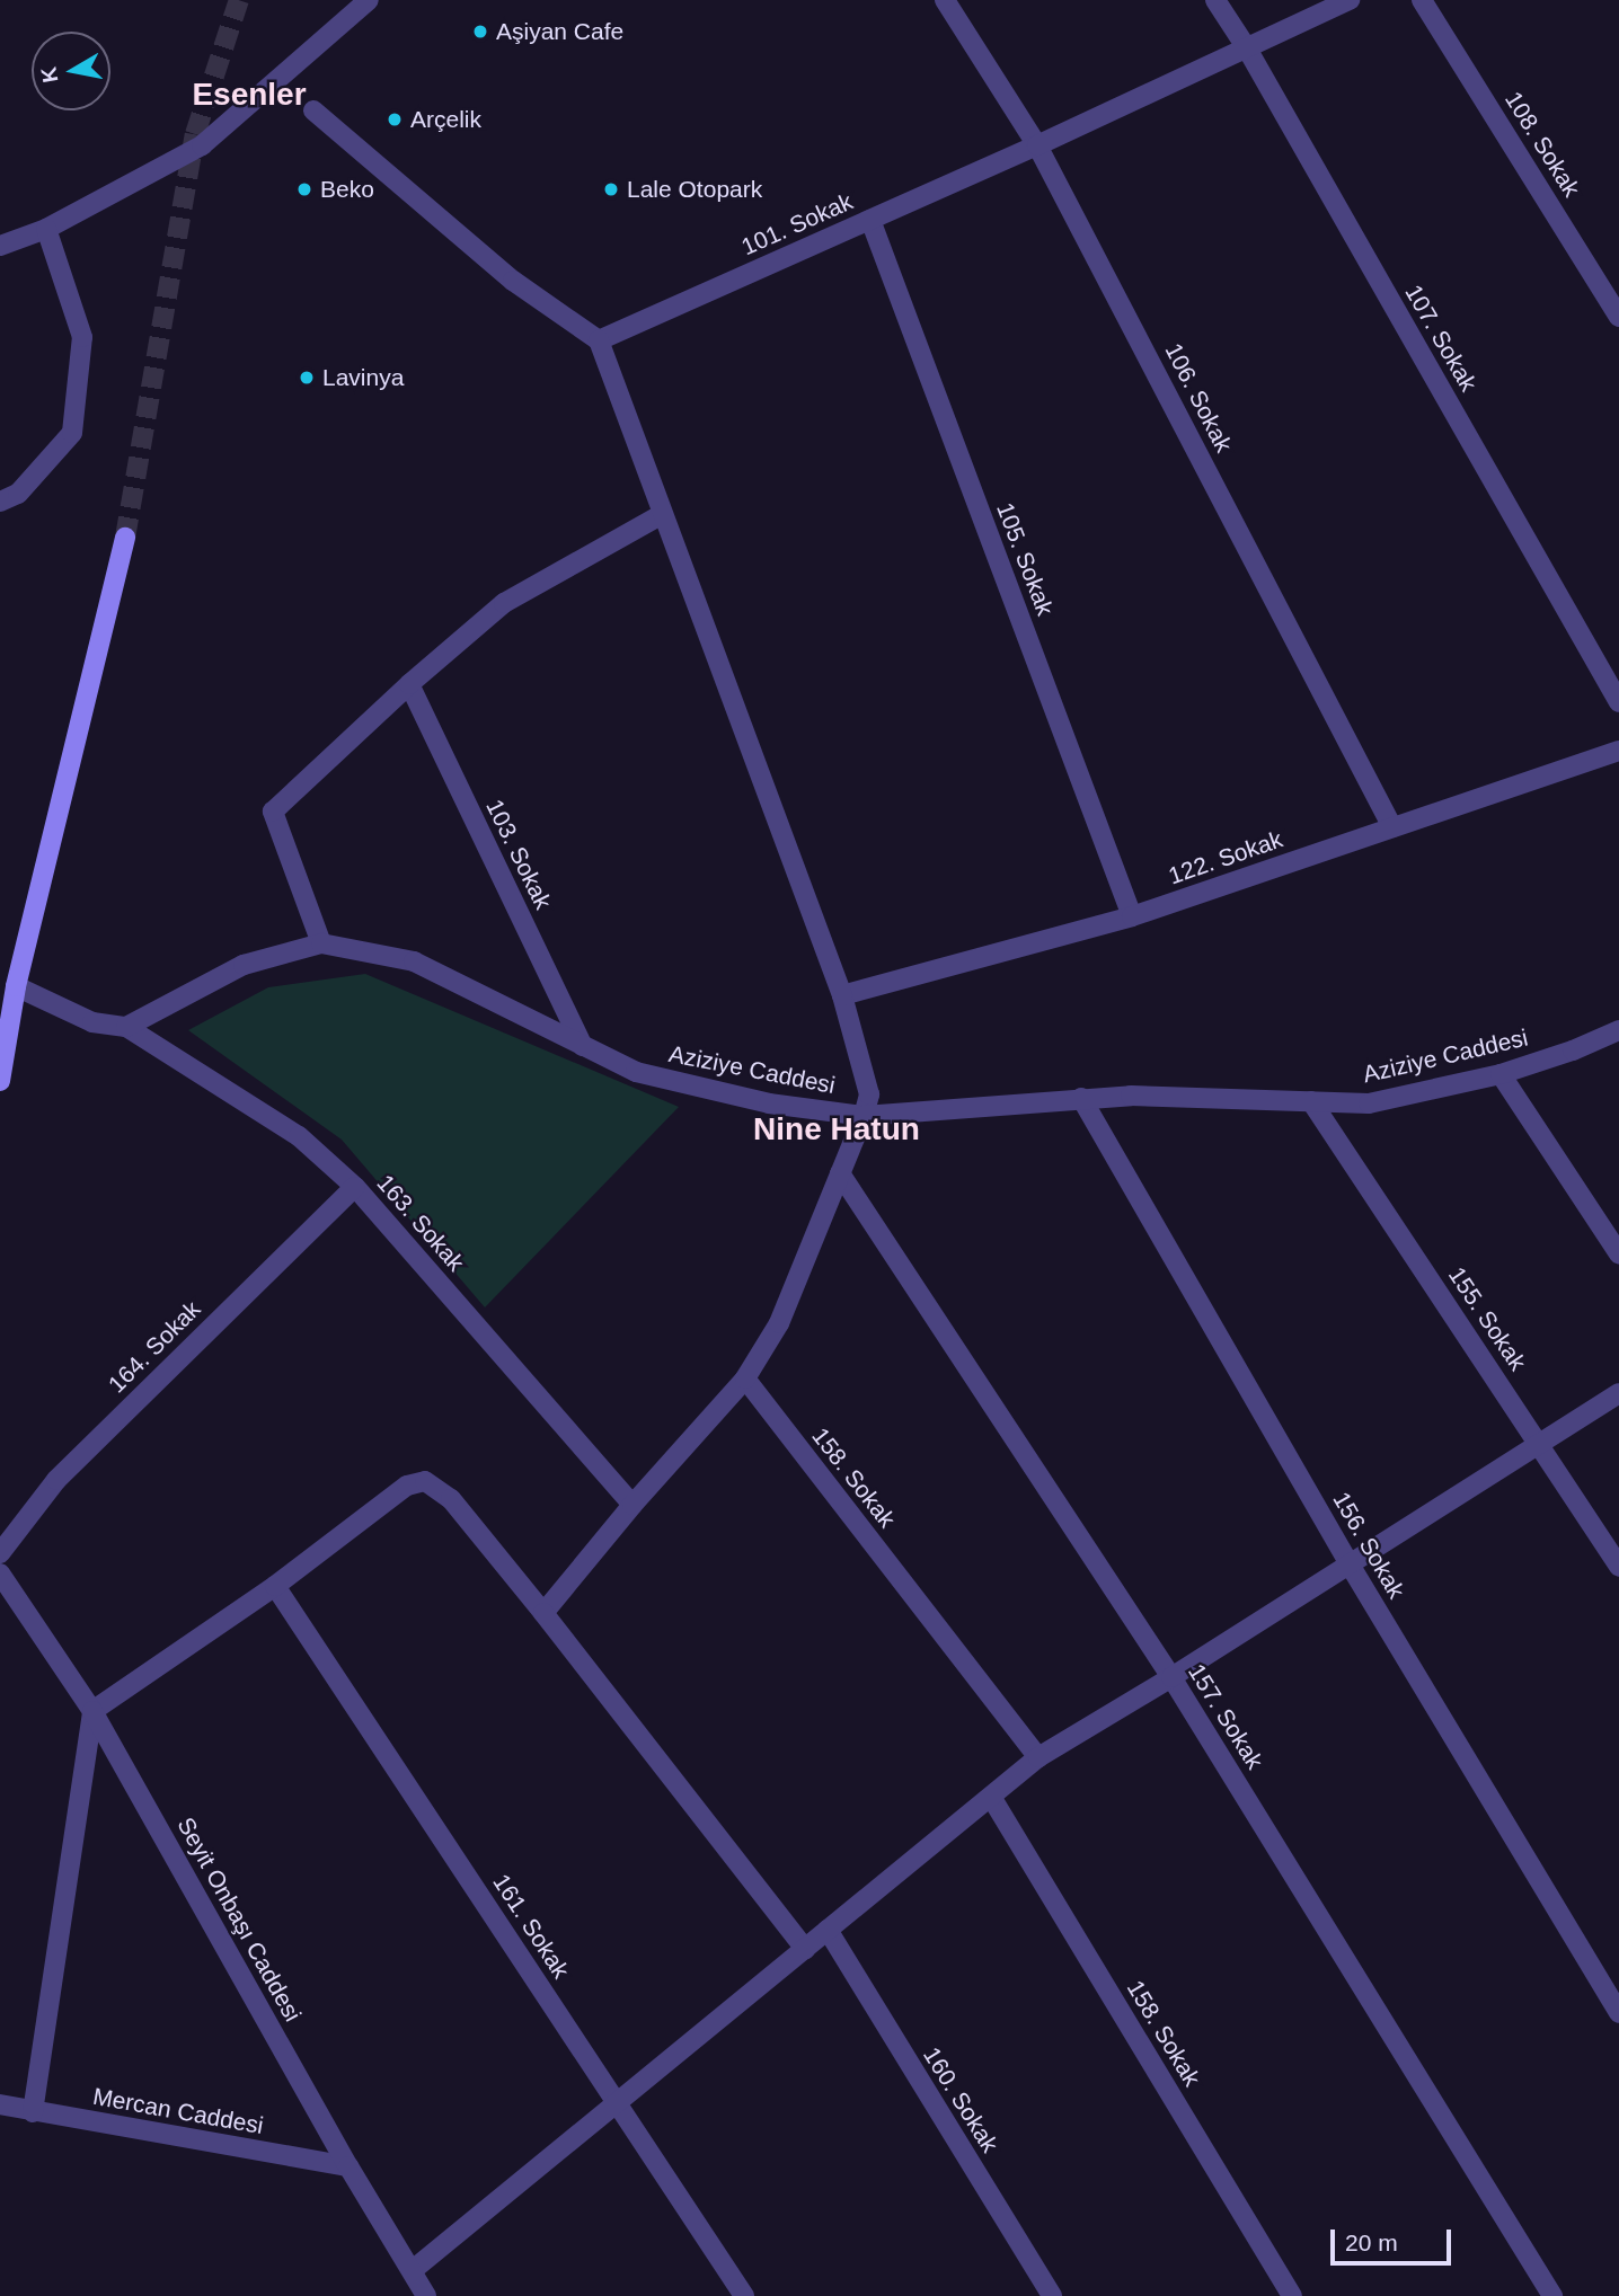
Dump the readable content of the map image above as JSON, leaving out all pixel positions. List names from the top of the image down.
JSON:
{
  "streets": {
    "street": [
      "108. Sokak",
      "101. Sokak",
      "107. Sokak",
      "106. Sokak",
      "105. Sokak",
      "103. Sokak",
      "122. Sokak",
      "Aziziye Caddesi",
      "163. Sokak",
      "155. Sokak",
      "164. Sokak",
      "158. Sokak",
      "156. Sokak",
      "157. Sokak",
      "Seyit Onbaşı Caddesi",
      "161. Sokak",
      "160. Sokak",
      "Mercan Caddesi"
    ]
  },
  "crossings": [
    ["101. Sokak", "107. Sokak"],
    ["101. Sokak", "106. Sokak"],
    ["101. Sokak", "105. Sokak"],
    ["106. Sokak", "122. Sokak"],
    ["105. Sokak", "122. Sokak"],
    ["103. Sokak", "Aziziye Caddesi"],
    ["Aziziye Caddesi", "163. Sokak"],
    ["Aziziye Caddesi", "155. Sokak"],
    ["Aziziye Caddesi", "156. Sokak"],
    ["163. Sokak", "164. Sokak"],
    ["Seyit Onbaşı Caddesi", "Mercan Caddesi"]
  ],
  "districts": ["Esenler", "Nine Hatun"],
  "places": [
    "Aşiyan Cafe",
    "Arçelik",
    "Beko",
    "Lale Otopark",
    "Lavinya"
  ],
  "scale_bar": "20 m",
  "north": "left"
}
